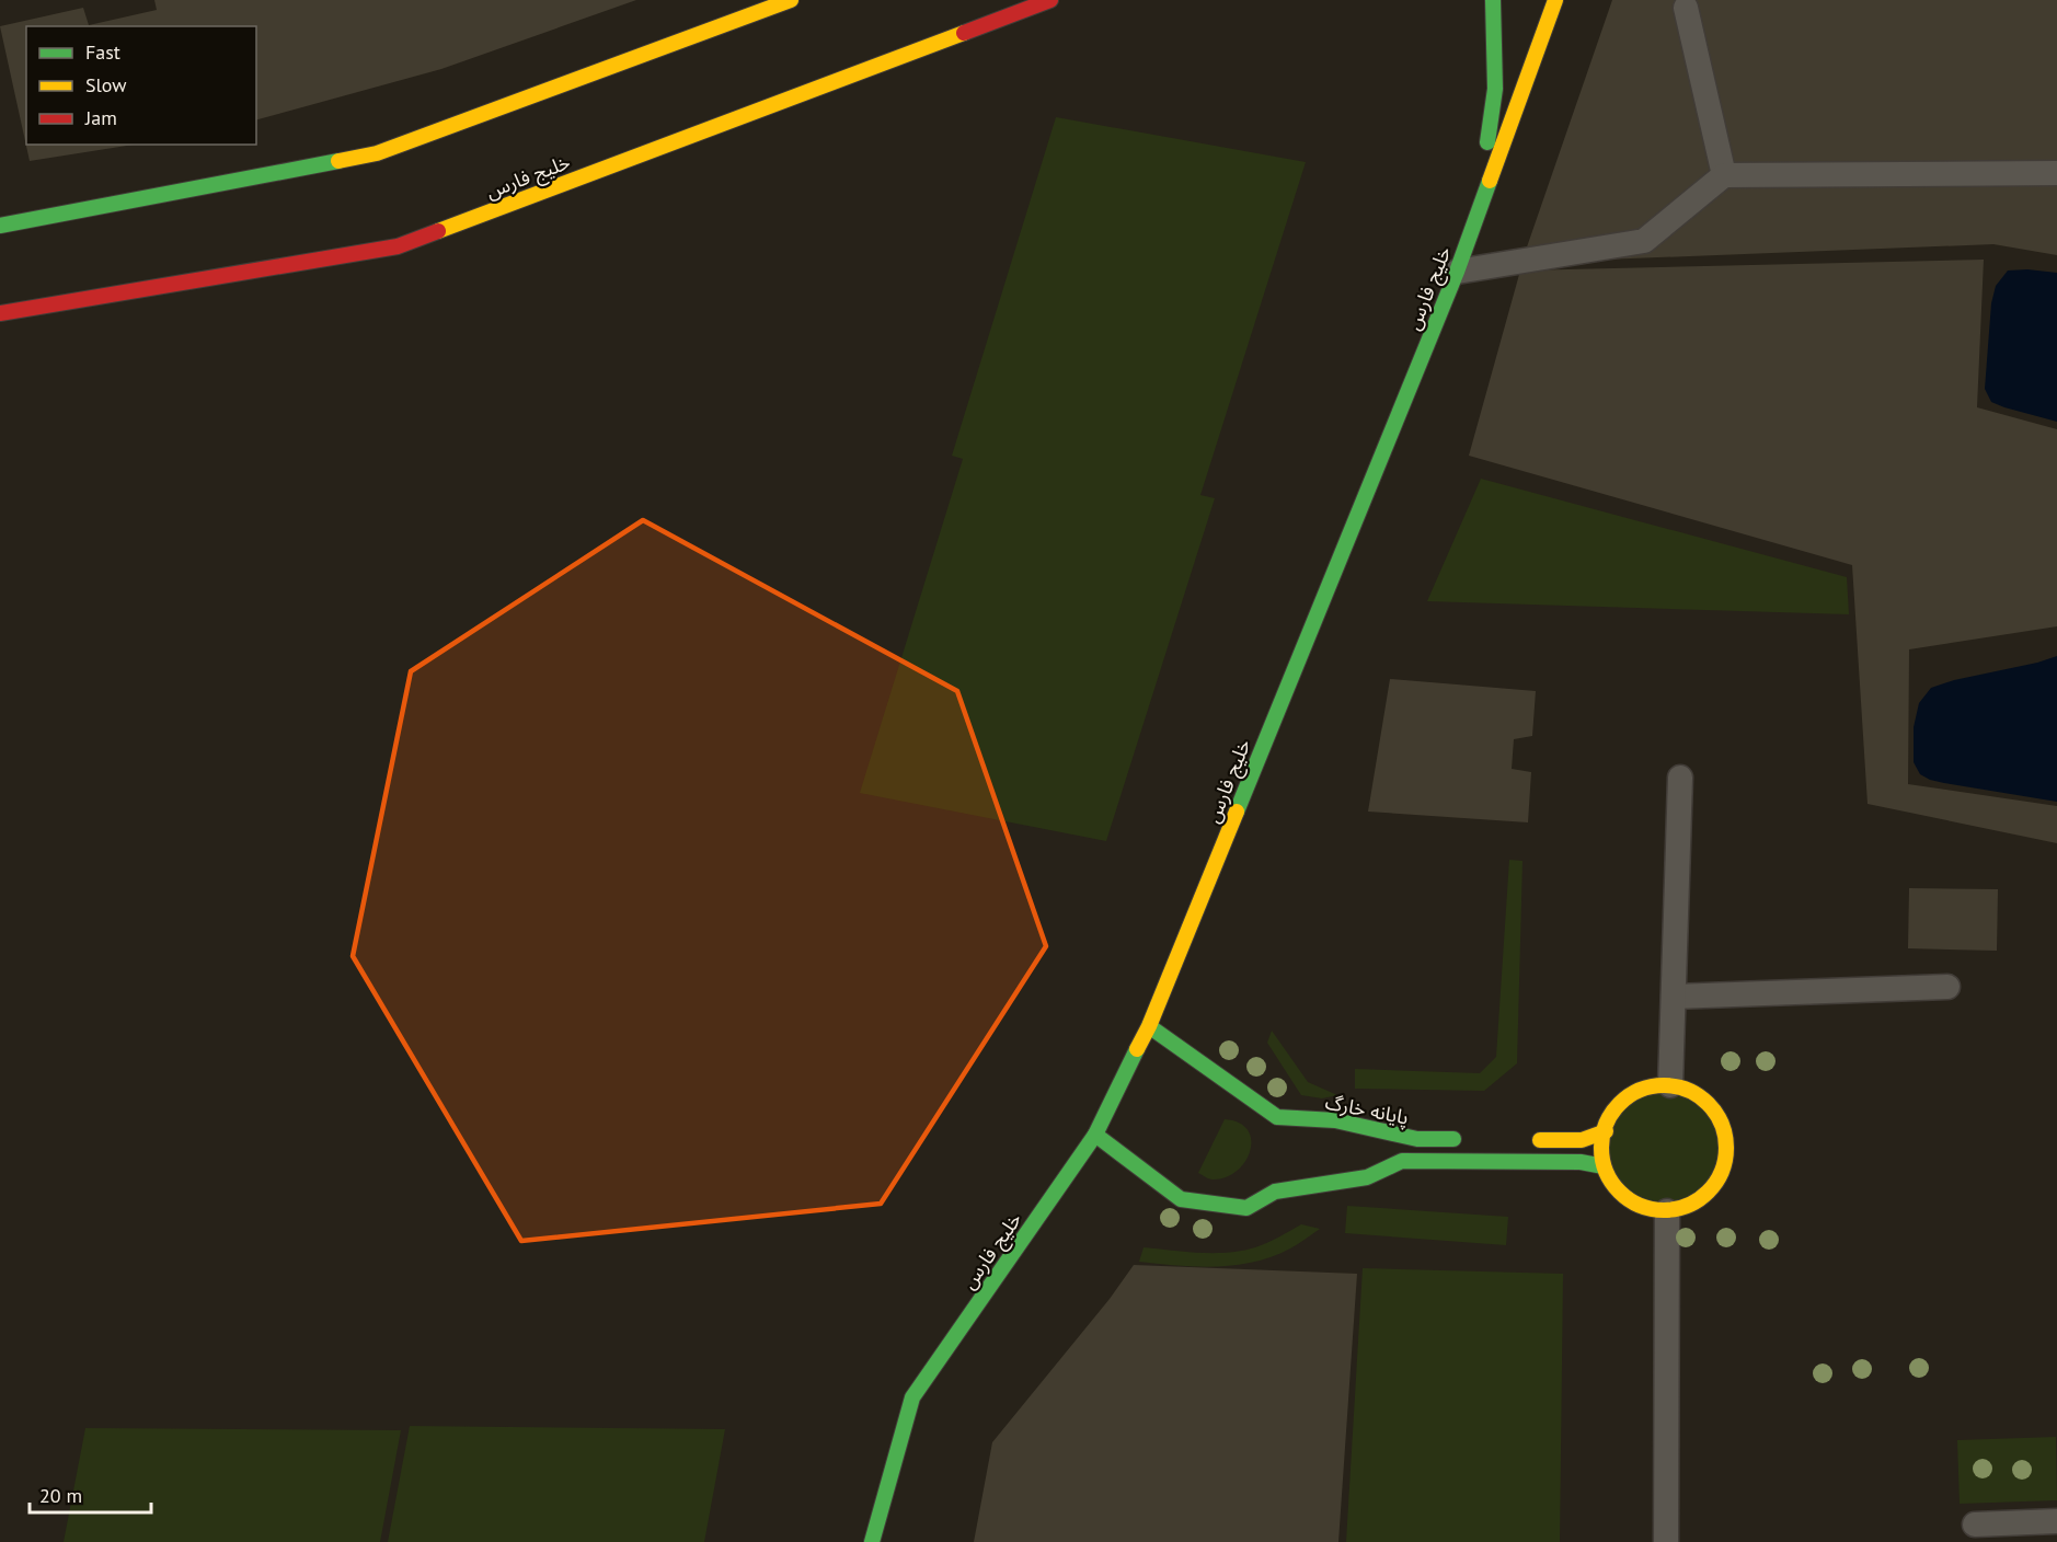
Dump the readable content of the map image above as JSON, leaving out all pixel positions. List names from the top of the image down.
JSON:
{
  "streets": {
    "main road": ["خلیج فارس", "پایانه خارگ"]
  },
  "crossings": [
    ["خلیج فارس", "پایانه خارگ"]
  ],
  "legend": ["Fast", "Slow", "Jam"],
  "scale_bar": "20 m"
}
